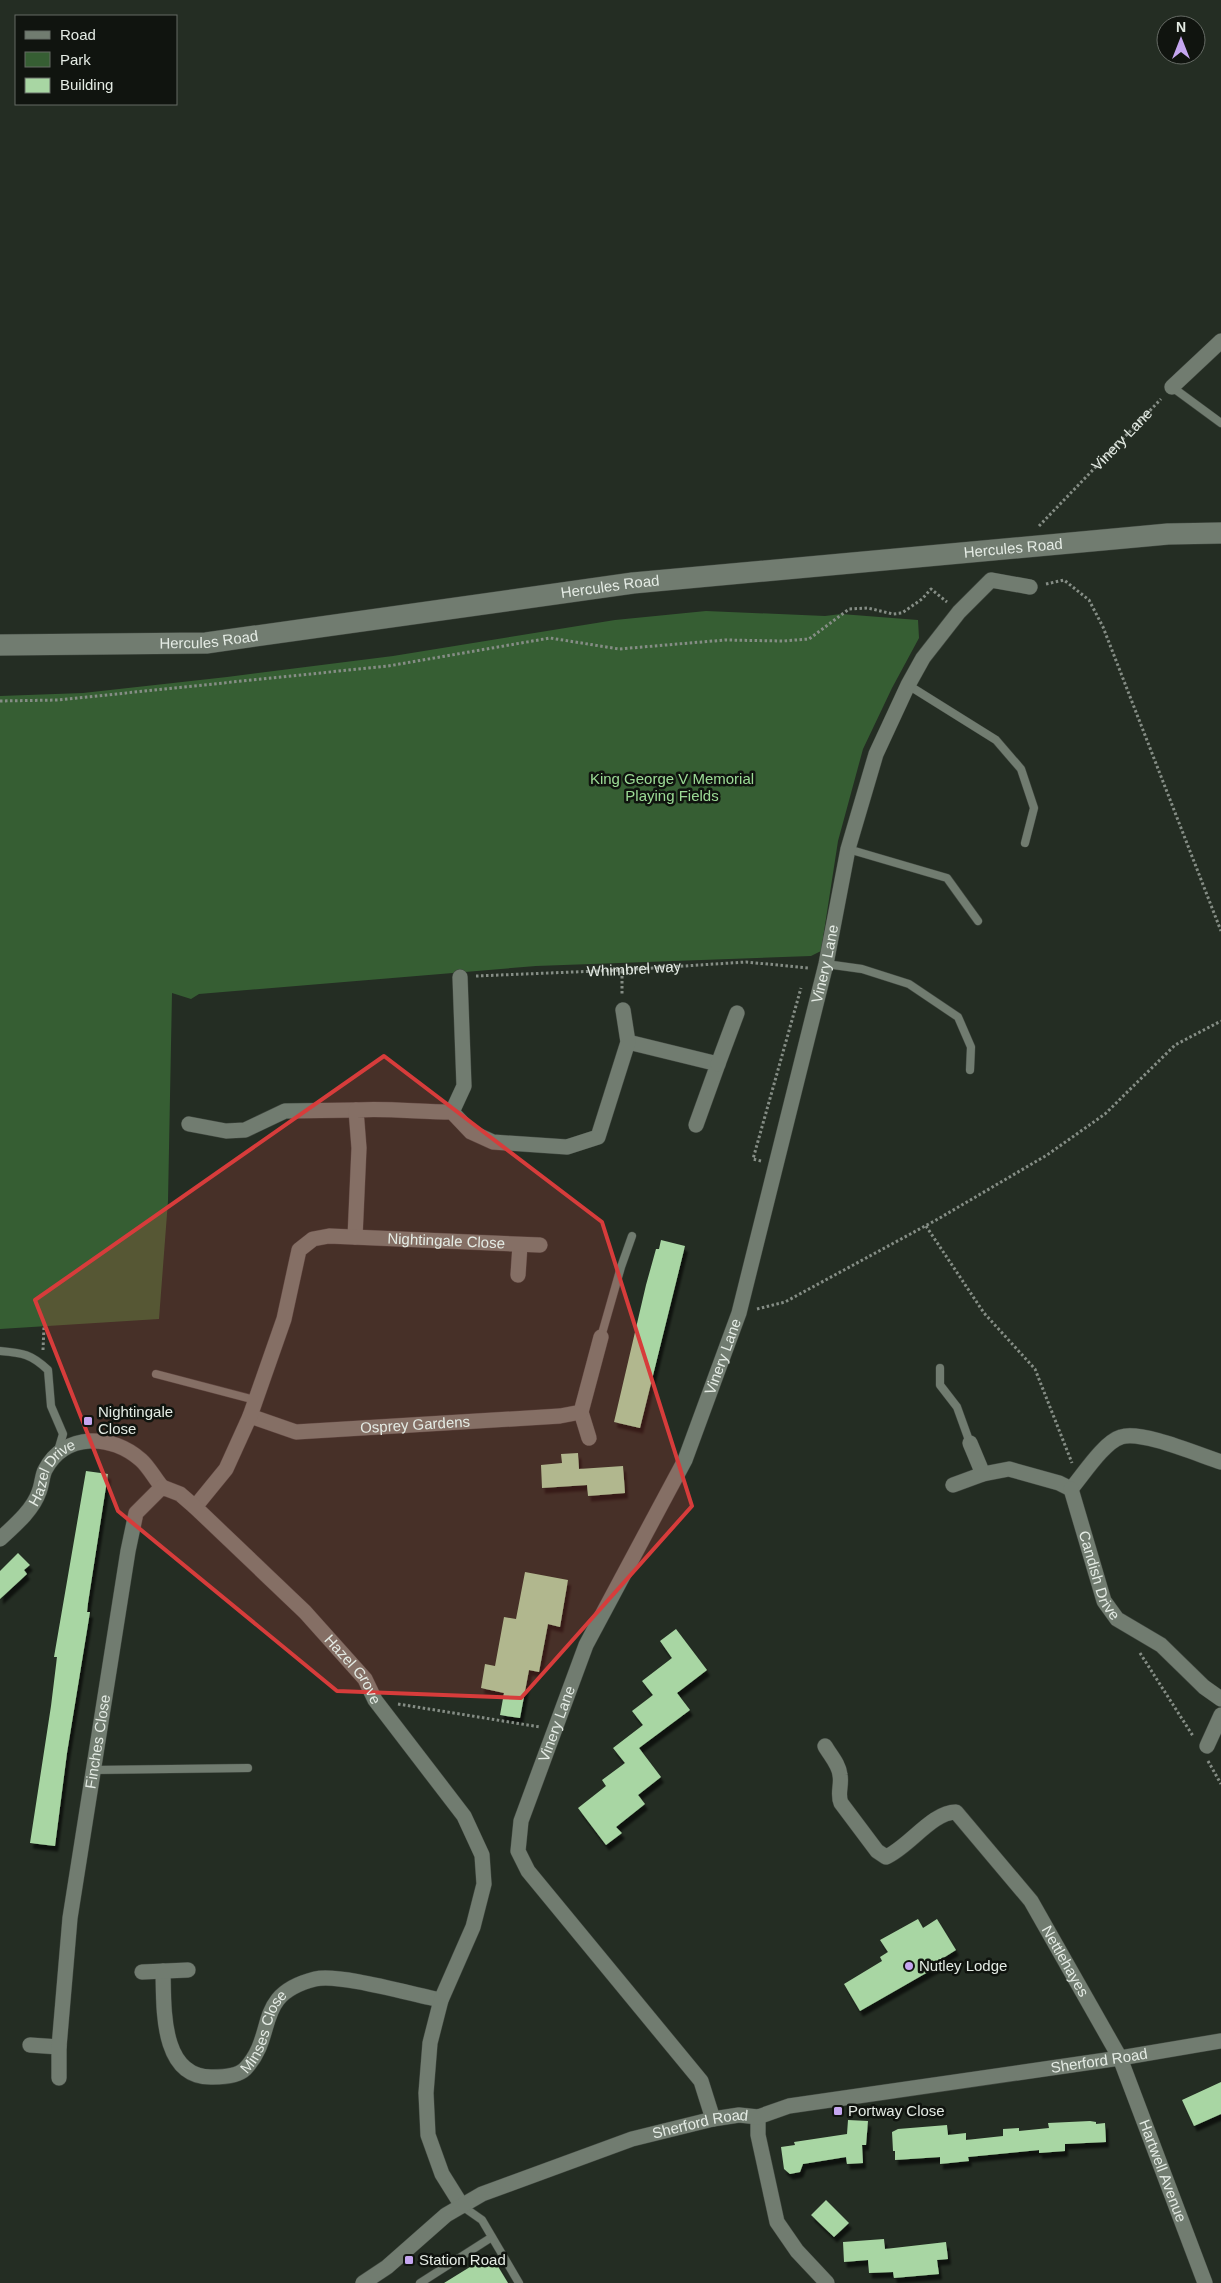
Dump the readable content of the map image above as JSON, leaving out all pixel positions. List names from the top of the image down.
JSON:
{
  "streets": {
    "street": [
      "Vinery Lane",
      "Hercules Road",
      "Nightingale Close",
      "Osprey Gardens",
      "Hazel Drive",
      "Candish Drive",
      "Hazel Grove",
      "Finches Close",
      "Nettlehayes",
      "Minses Close",
      "Sherford Road",
      "Hartwell Avenue"
    ],
    "path": ["Whimbrel way"]
  },
  "crossings": [
    ["Vinery Lane", "Whimbrel way"],
    ["Vinery Lane", "Sherford Road"],
    ["Nightingale Close", "Osprey Gardens"],
    ["Nightingale Close", "Hazel Grove"],
    ["Hazel Drive", "Finches Close"],
    ["Hazel Grove", "Minses Close"],
    ["Nettlehayes", "Sherford Road"],
    ["Nettlehayes", "Hartwell Avenue"],
    ["Sherford Road", "Hartwell Avenue"]
  ],
  "parks": ["King George V Memorial Playing Fields"],
  "places": {
    "transit": ["Nightingale Close", "Portway Close", "Station Road"],
    "other": ["Nutley Lodge"]
  },
  "legend": ["Road", "Park", "Building"],
  "north": "top"
}
